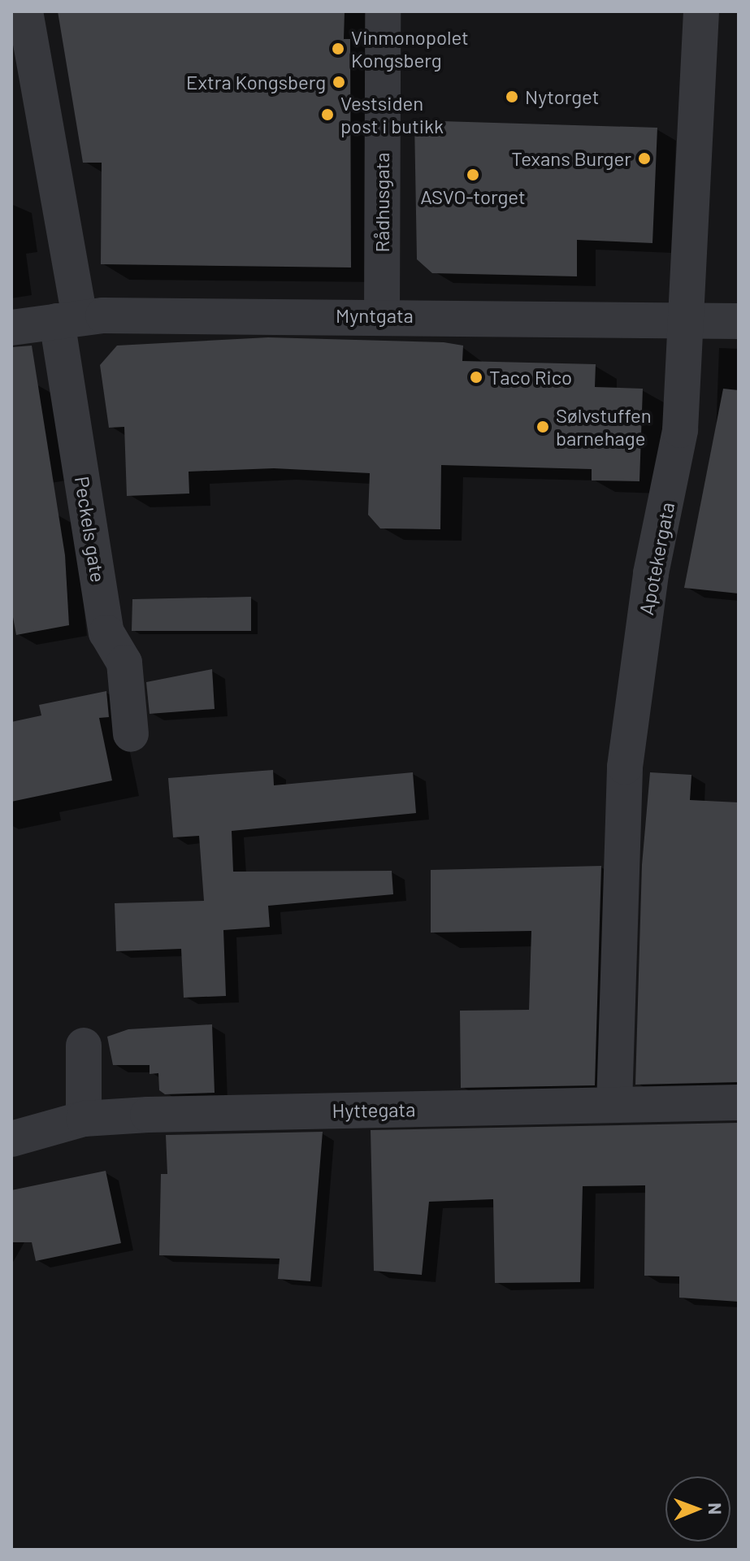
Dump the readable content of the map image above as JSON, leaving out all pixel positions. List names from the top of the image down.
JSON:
{
  "streets": {
    "street": [
      "Rådhusgata",
      "Myntgata",
      "Peckels gate",
      "Apotekergata",
      "Hyttegata"
    ]
  },
  "crossings": [
    ["Rådhusgata", "Myntgata"],
    ["Myntgata", "Peckels gate"],
    ["Myntgata", "Apotekergata"],
    ["Apotekergata", "Hyttegata"]
  ],
  "places": [
    "Vinmonopolet Kongsberg",
    "Extra Kongsberg",
    "Nytorget",
    "Vestsiden post i butikk",
    "Texans Burger",
    "ASVO-torget",
    "Taco Rico",
    "Sølvstuffen barnehage"
  ],
  "north": "right"
}
